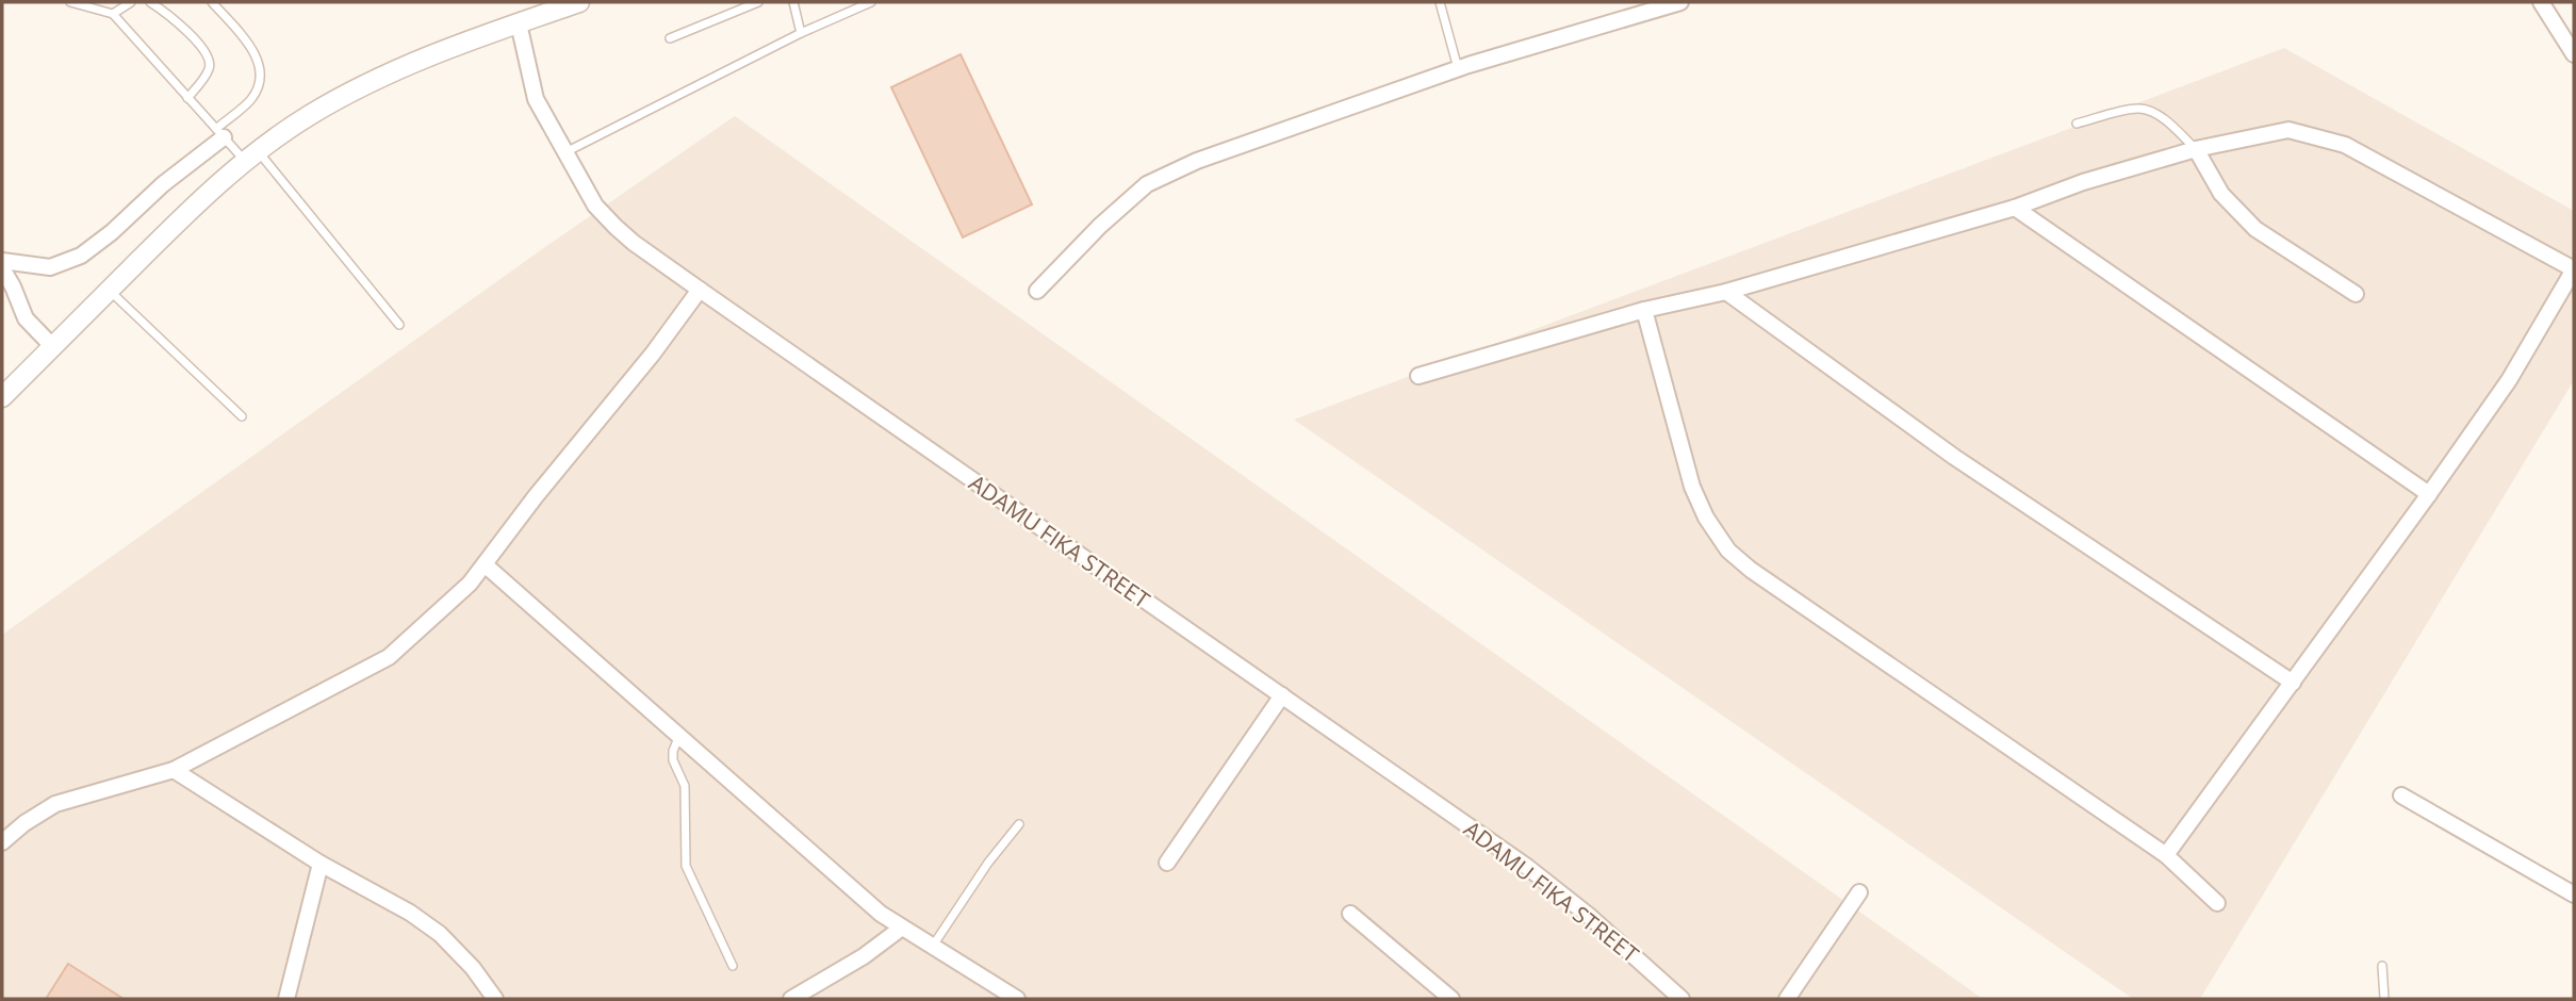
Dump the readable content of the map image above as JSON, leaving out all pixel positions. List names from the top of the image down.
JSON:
{
  "streets": {
    "street": ["ADAMU FIKA STREET"]
  }
}
